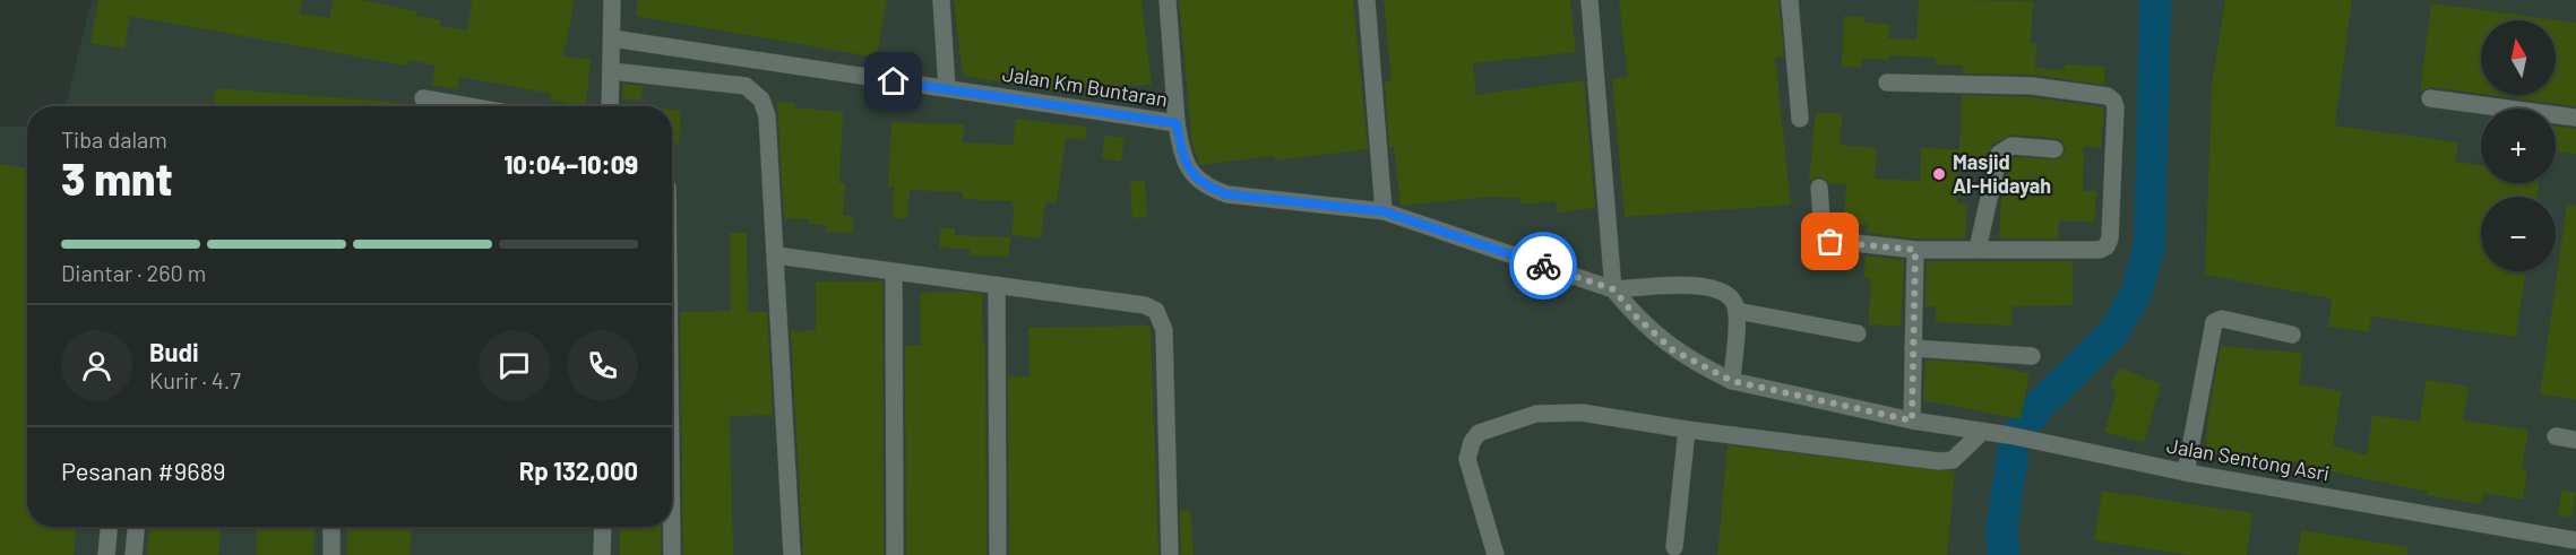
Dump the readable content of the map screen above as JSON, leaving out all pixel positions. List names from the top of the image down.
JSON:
{
  "streets": {
    "street": ["Jalan Km Buntaran", "Jalan Sentong Asri"]
  },
  "places": ["Masjid Al-Hidayah"],
  "north": "top",
  "page": {
    "map_buttons": ["+", "−"],
    "heading": ["3 mnt", "Tiba dalam", "10:04–10:09"],
    "panel": [
      "Budi",
      "Kurir · 4.7",
      "Pesanan #9689",
      "Rp 132,000"
    ],
    "bar": "Diantar · 260 m"
  }
}
